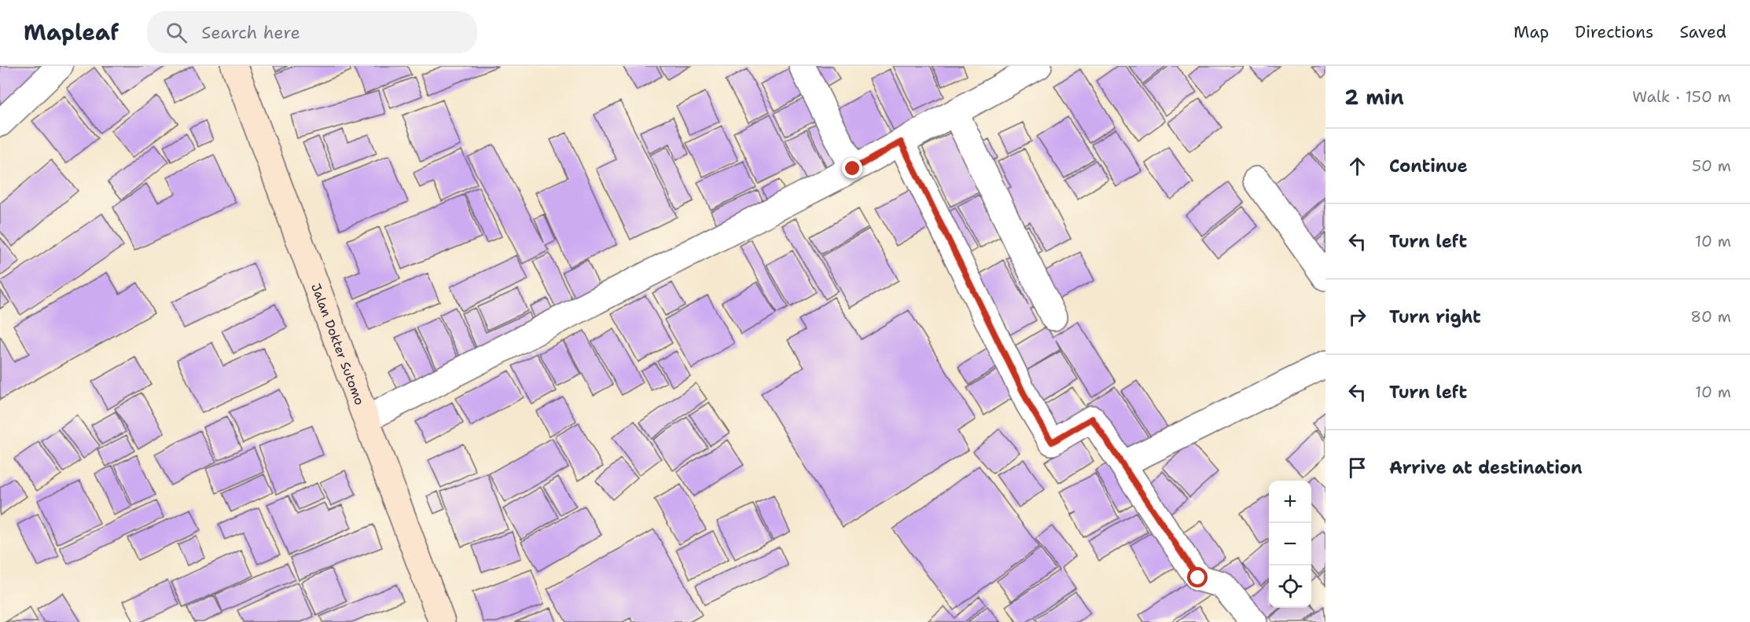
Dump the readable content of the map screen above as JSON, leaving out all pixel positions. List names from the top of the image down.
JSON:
{
  "streets": {
    "main road": ["Jalan Dokter Sutomo"]
  },
  "page": {
    "header": "Mapleaf",
    "search": "Search here",
    "nav": ["Map", "Directions", "Saved"],
    "heading": ["2 min", "Walk · 150 m"],
    "list": [
      ["Continue", "50 m"],
      ["Turn left", "10 m"],
      ["Turn right", "80 m"],
      ["Turn left", "10 m"],
      "Arrive at destination"
    ],
    "map_buttons": ["+", "−"]
  }
}
